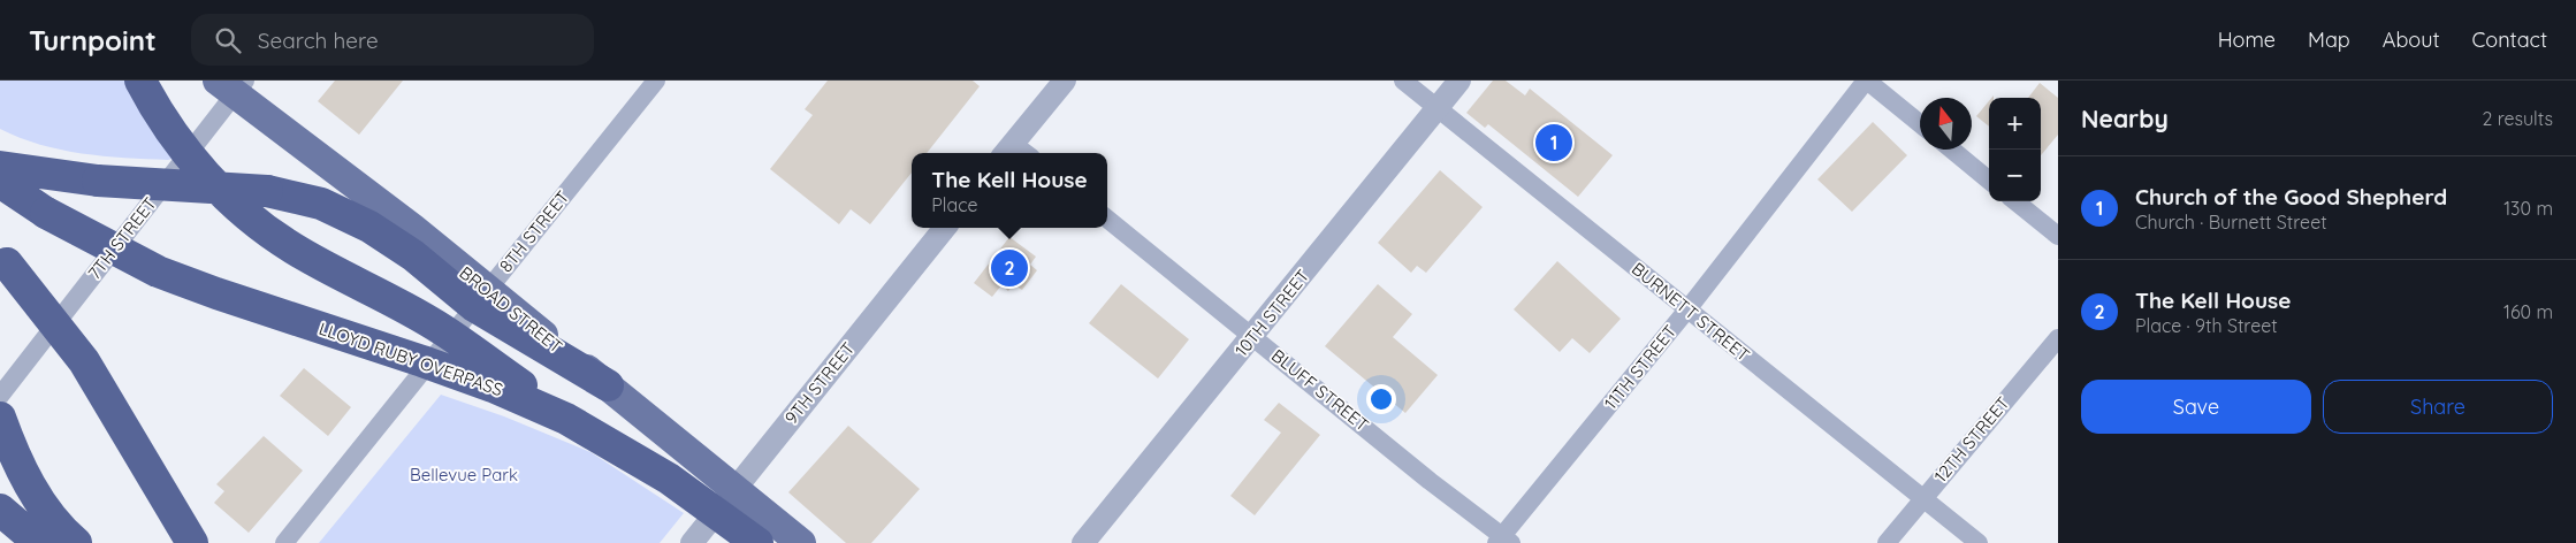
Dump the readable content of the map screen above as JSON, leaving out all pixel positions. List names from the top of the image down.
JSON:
{
  "streets": {
    "highway": ["LLOYD RUBY OVERPASS"],
    "main road": ["BROAD STREET"],
    "street": [
      "8TH STREET",
      "7TH STREET",
      "BURNETT STREET",
      "10TH STREET",
      "11TH STREET",
      "9TH STREET",
      "BLUFF STREET",
      "12TH STREET"
    ]
  },
  "crossings": [
    ["8TH STREET", "BROAD STREET"],
    ["7TH STREET", "BROAD STREET"],
    ["BURNETT STREET", "10TH STREET"],
    ["BURNETT STREET", "11TH STREET"],
    ["BURNETT STREET", "12TH STREET"],
    ["10TH STREET", "BLUFF STREET"],
    ["11TH STREET", "BLUFF STREET"]
  ],
  "parks": ["Bellevue Park"],
  "north": "top",
  "page": {
    "header": "Turnpoint",
    "search": "Search here",
    "nav": [
      "Home",
      "Map",
      "About",
      "Contact"
    ],
    "heading": ["Nearby", "2 results"],
    "map_buttons": ["+", "−"],
    "pins": ["1", "2"],
    "popup": ["The Kell House", "Place"],
    "list": [
      {
        "mark": "1",
        "name": "Church of the Good Shepherd",
        "note": "Church · Burnett Street",
        "value": "130 m"
      },
      {
        "mark": "2",
        "name": "The Kell House",
        "note": "Place · 9th Street",
        "value": "160 m"
      }
    ],
    "buttons": ["Save", "Share"]
  }
}
